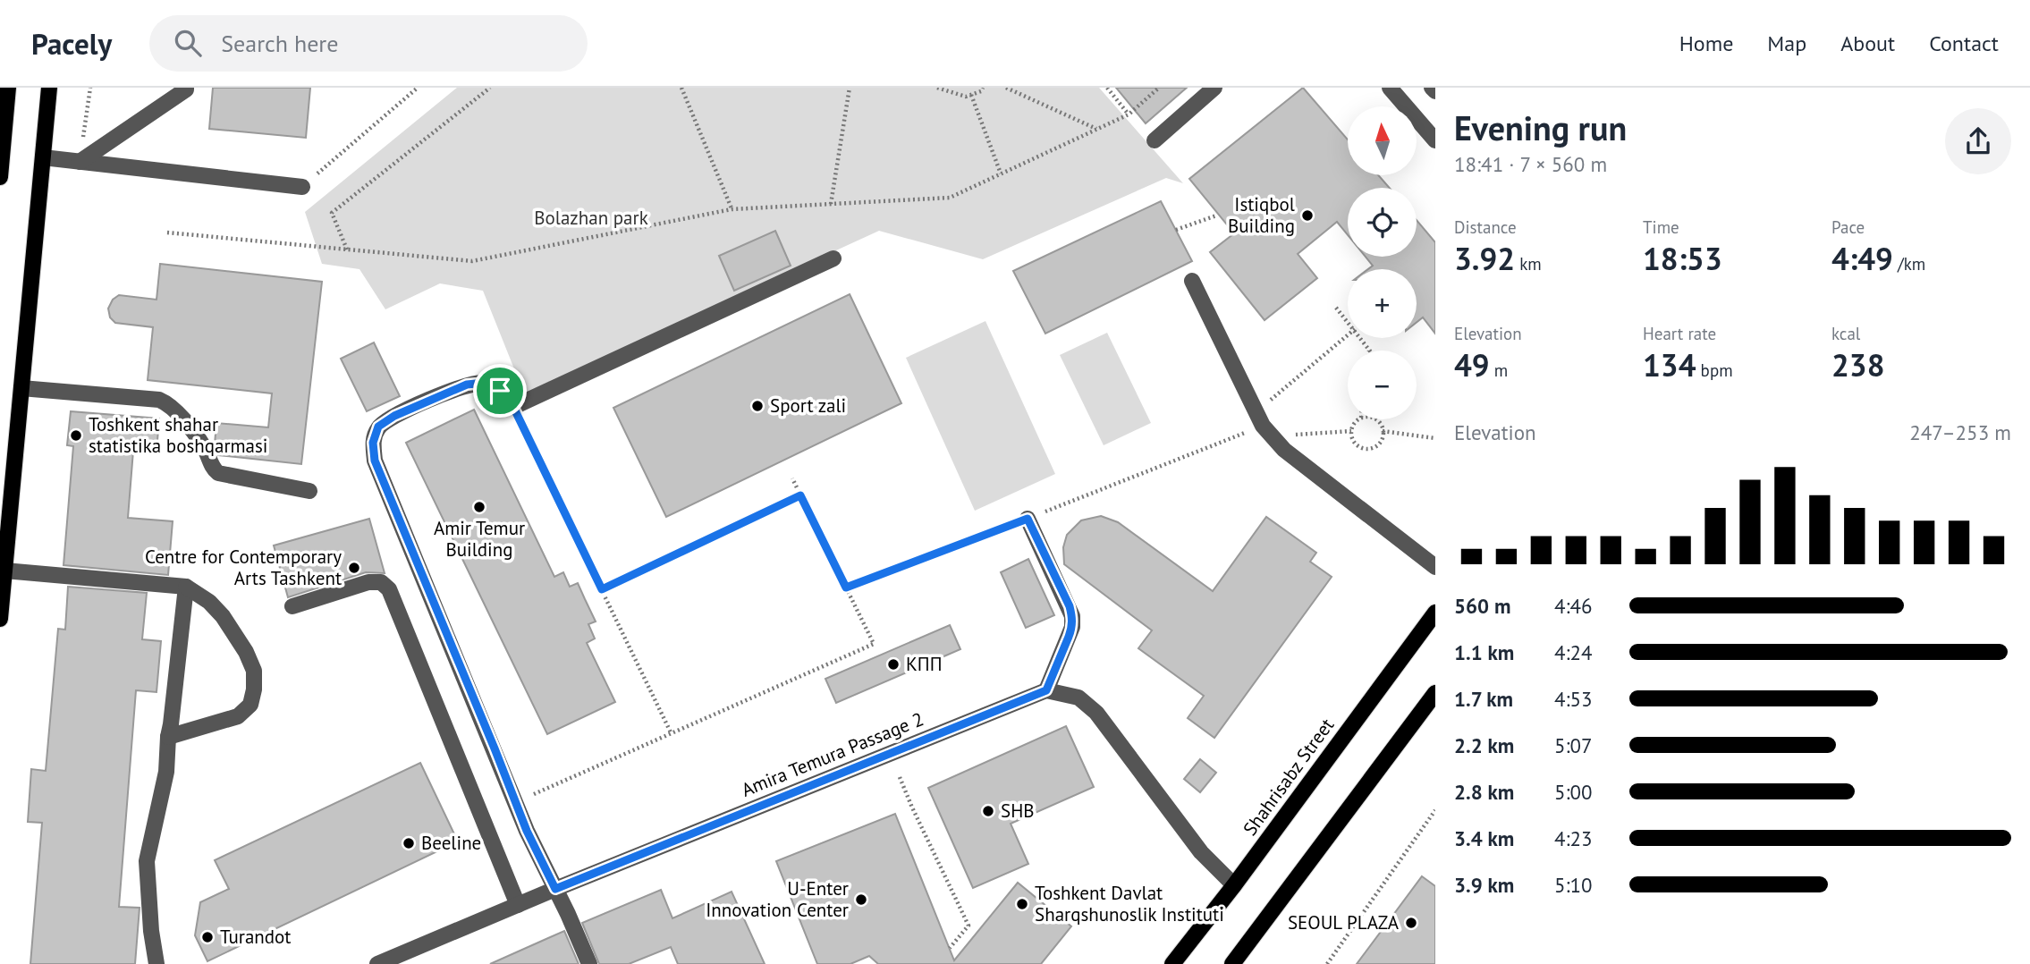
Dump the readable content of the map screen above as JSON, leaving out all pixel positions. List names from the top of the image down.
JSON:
{
  "streets": {
    "main road": ["Shahrisabz Street"],
    "street": ["Amira Temura Passage 2"]
  },
  "parks": ["Bolazhan park"],
  "places": [
    "Istiqbol Building",
    "Sport zali",
    "Toshkent shahar statistika boshqarmasi",
    "Amir Temur Building",
    "Centre for Contemporary Arts Tashkent",
    "КПП",
    "SHB",
    "Beeline",
    "U-Enter Innovation Center",
    "Toshkent Davlat Sharqshunoslik Instituti",
    "SEOUL PLAZA",
    "Turandot"
  ],
  "north": "top",
  "page": {
    "header": "Pacely",
    "search": "Search here",
    "nav": [
      "Home",
      "Map",
      "About",
      "Contact"
    ],
    "heading": ["Evening run", "18:41 · 7 × 560 m"],
    "map_buttons": ["+", "−"],
    "stats": [
      ["Distance", "3.92 km"],
      ["Time", "18:53"],
      ["Pace", "4:49 /km"],
      ["Elevation", "49 m"],
      ["Heart rate", "134 bpm"],
      ["kcal", "238"]
    ],
    "chart": ["Elevation", "247–253 m"],
    "list": [
      {
        "name": "560 m",
        "note": "4:46"
      },
      {
        "name": "1.1 km",
        "note": "4:24"
      },
      {
        "name": "1.7 km",
        "note": "4:53"
      },
      {
        "name": "2.2 km",
        "note": "5:07"
      },
      {
        "name": "2.8 km",
        "note": "5:00"
      },
      {
        "name": "3.4 km",
        "note": "4:23"
      },
      {
        "name": "3.9 km",
        "note": "5:10"
      }
    ]
  }
}
